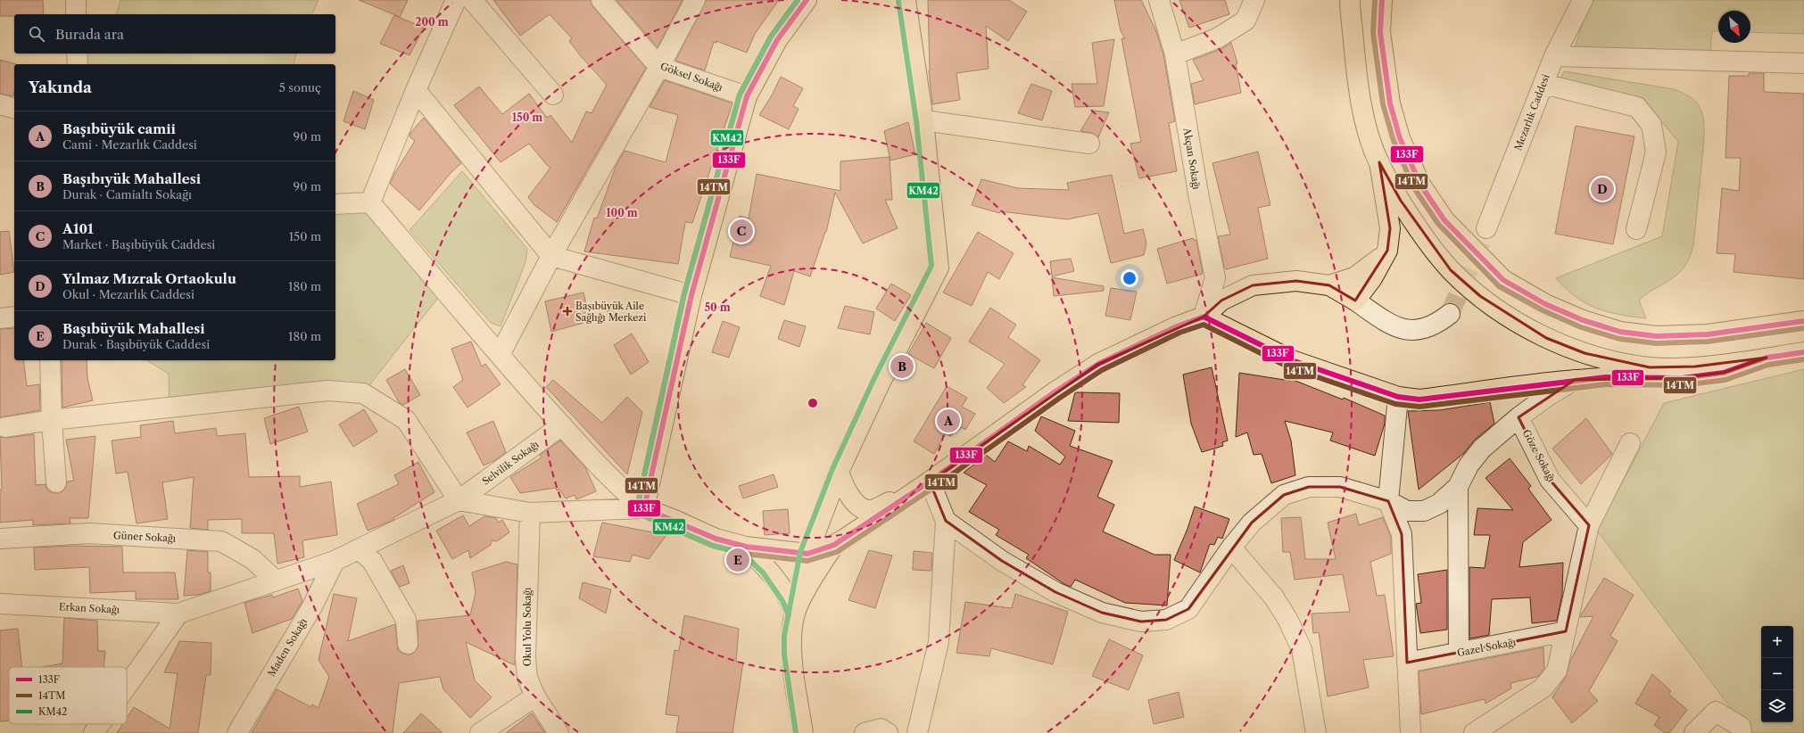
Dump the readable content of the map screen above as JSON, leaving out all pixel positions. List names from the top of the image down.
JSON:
{
  "streets": {
    "street": [
      "Göksel Sokağı",
      "Mezarlık Caddesi",
      "Akçan Sokağı",
      "Göze Sokağı",
      "Selvilik Sokağı",
      "Güner Sokağı",
      "Erkan Sokağı",
      "Okul Yolu Sokağı",
      "Maden Sokağı",
      "Gazel Sokağı"
    ]
  },
  "crossings": [
    ["Selvilik Sokağı", "Güner Sokağı"],
    ["Selvilik Sokağı", "Erkan Sokağı"],
    ["Selvilik Sokağı", "Maden Sokağı"]
  ],
  "places": {
    "health": ["Başıbüyük Aile Sağlığı Merkezi"]
  },
  "lines": ["transit line 133F", "transit line 14TM", "transit line KM42"],
  "legend": ["133F", "14TM", "KM42"],
  "north": "bottom right",
  "page": {
    "search": "Burada ara",
    "heading": ["Yakında", "5 sonuç"],
    "list": [
      {
        "mark": "A",
        "name": "Başıbüyük camii",
        "note": "Cami · Mezarlık Caddesi",
        "value": "90 m"
      },
      {
        "mark": "B",
        "name": "Başıbıyük Mahallesi",
        "note": "Durak · Camialtı Sokağı",
        "value": "90 m"
      },
      {
        "mark": "C",
        "name": "A101",
        "note": "Market · Başıbüyük Caddesi",
        "value": "150 m"
      },
      {
        "mark": "D",
        "name": "Yılmaz Mızrak Ortaokulu",
        "note": "Okul · Mezarlık Caddesi",
        "value": "180 m"
      },
      {
        "mark": "E",
        "name": "Başıbüyük Mahallesi",
        "note": "Durak · Başıbüyük Caddesi",
        "value": "180 m"
      }
    ],
    "pins": [
      "D",
      "C",
      "B",
      "A",
      "E"
    ],
    "map_buttons": ["+", "−"]
  },
  "rings": [
    "200 m",
    "150 m",
    "100 m",
    "50 m"
  ]
}
